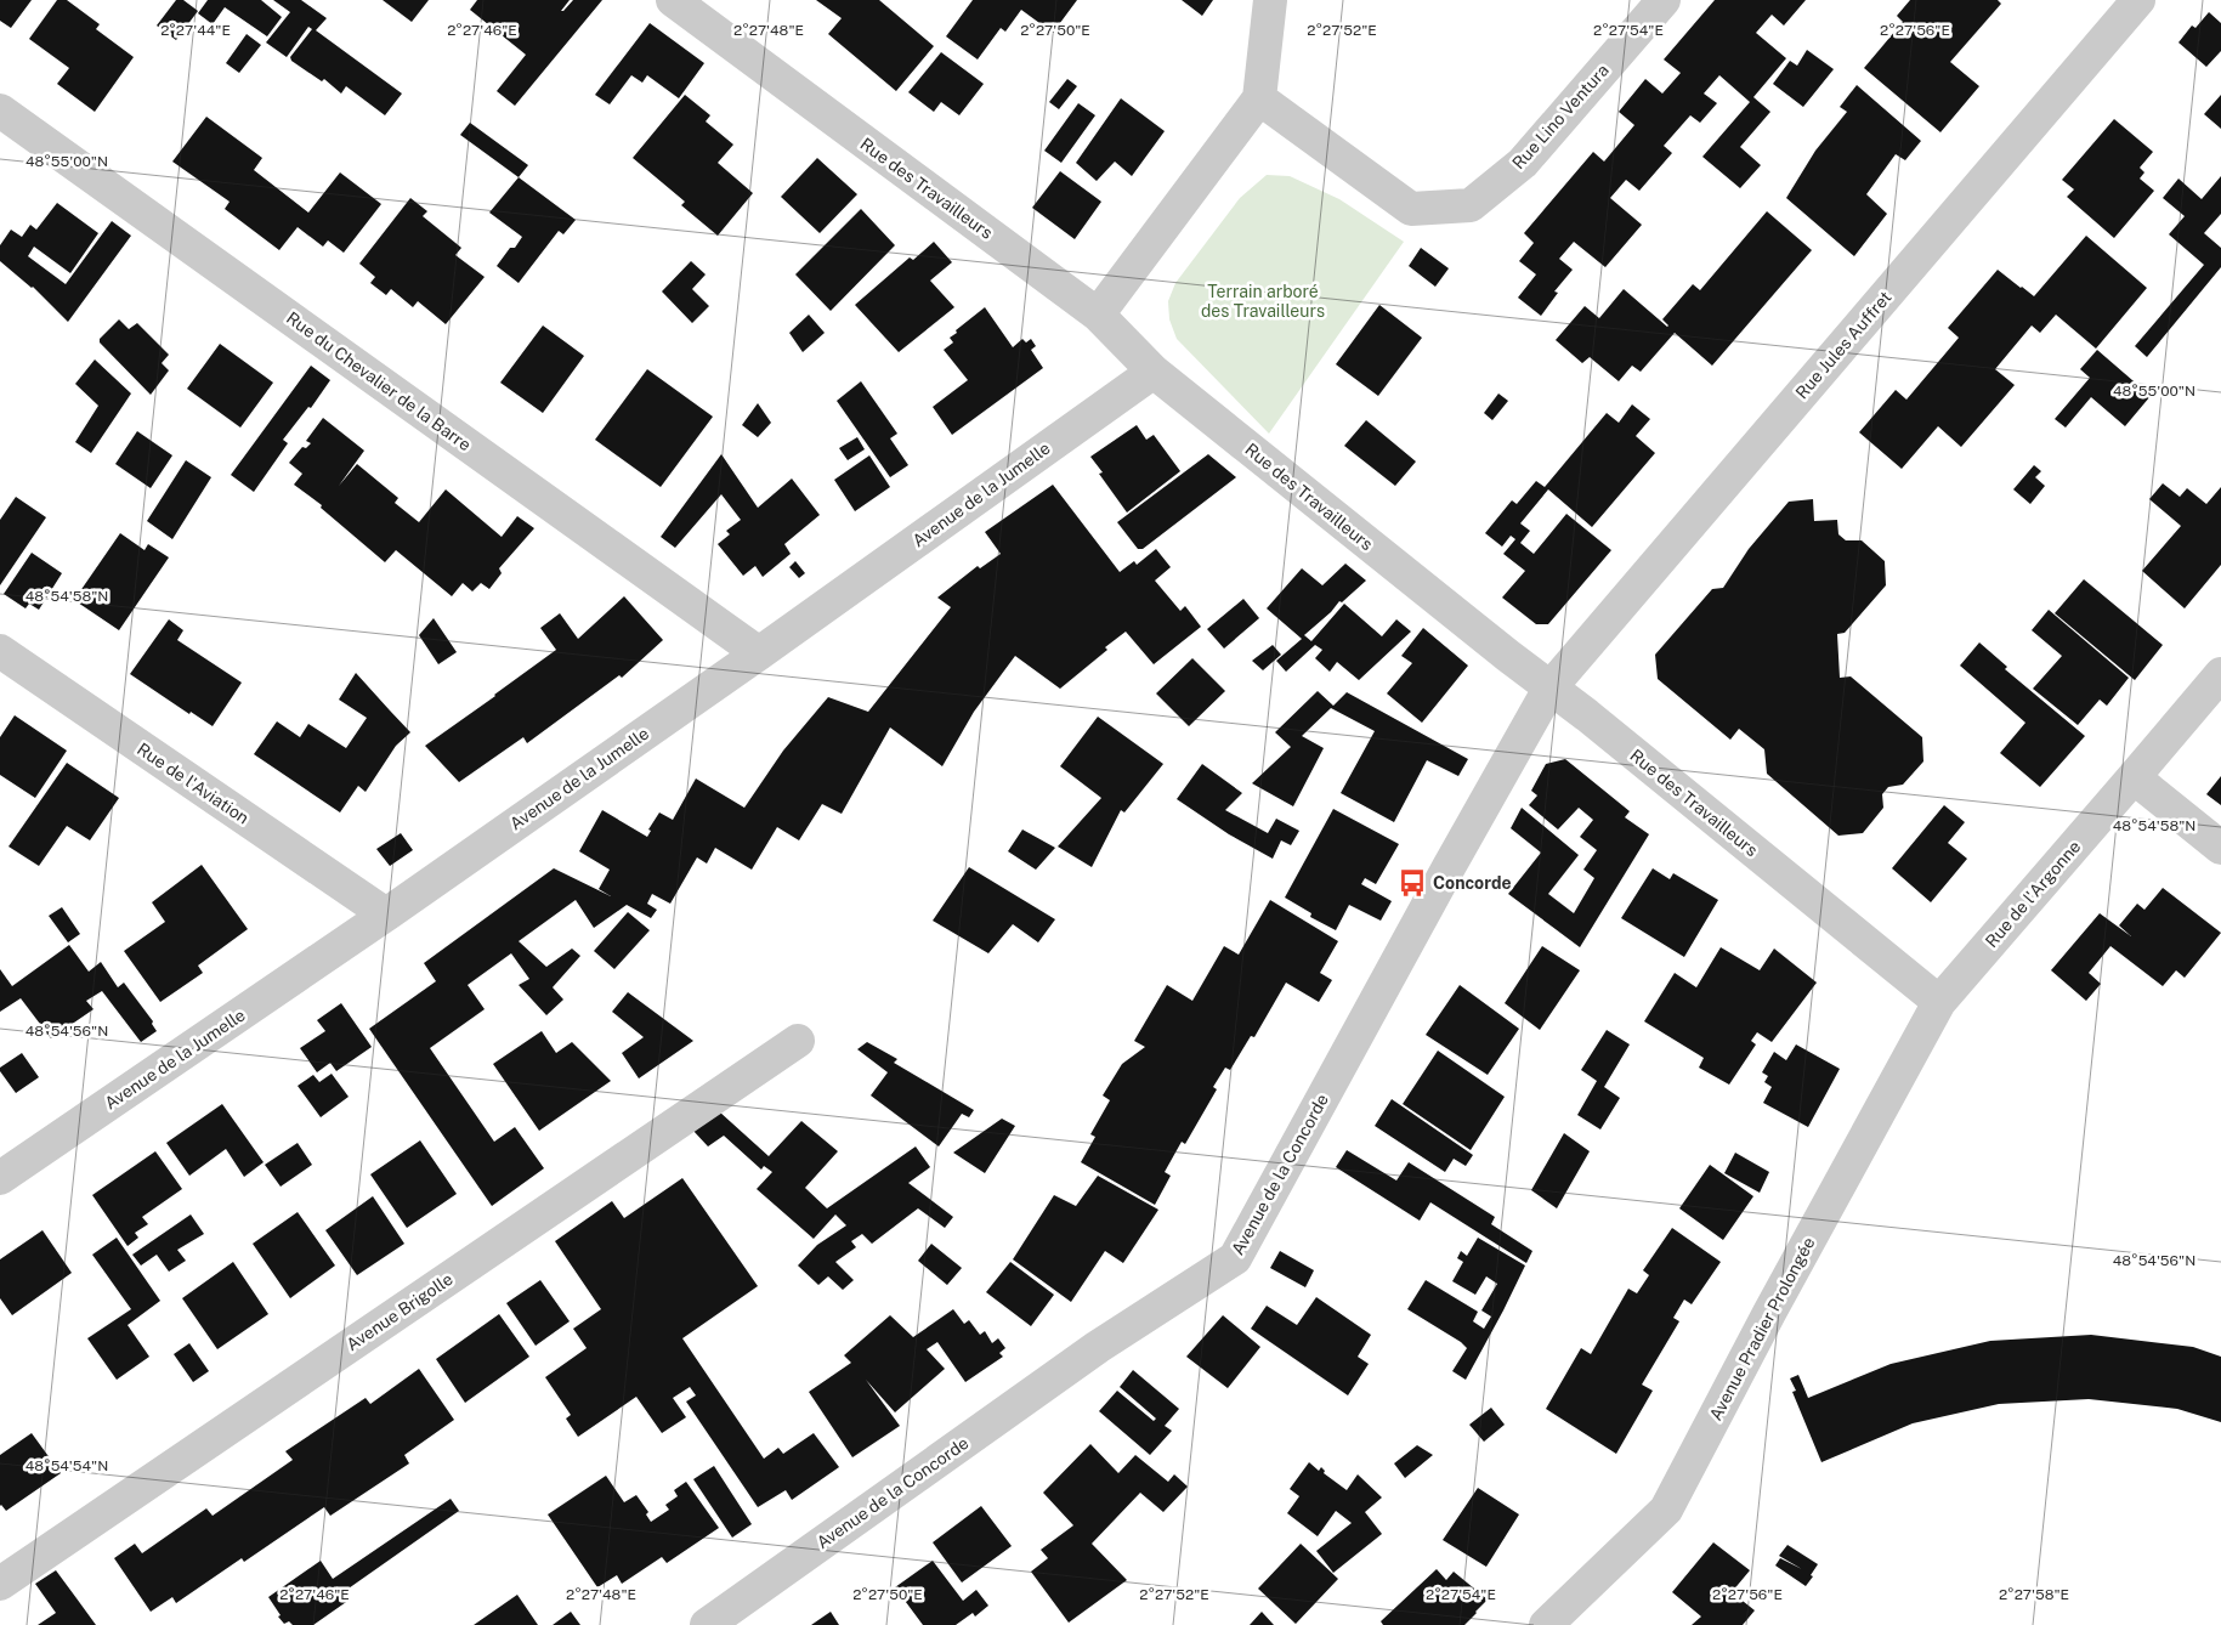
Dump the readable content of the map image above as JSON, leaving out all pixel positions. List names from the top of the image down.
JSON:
{
  "streets": {
    "street": [
      "Rue Lino Ventura",
      "Rue des Travailleurs",
      "Rue Jules Auffret",
      "Rue du Chevalier de la Barre",
      "Avenue de la Jumelle",
      "Rue de l'Aviation",
      "Rue de l'Argonne",
      "Avenue de la Concorde",
      "Avenue Brigolle",
      "Avenue Pradier Prolongée"
    ]
  },
  "crossings": [
    ["Rue des Travailleurs", "Rue Jules Auffret"],
    ["Rue des Travailleurs", "Avenue de la Jumelle"],
    ["Rue des Travailleurs", "Rue de l'Argonne"],
    ["Rue des Travailleurs", "Avenue de la Concorde"],
    ["Rue des Travailleurs", "Avenue Pradier Prolongée"],
    ["Rue Jules Auffret", "Avenue de la Concorde"],
    ["Rue du Chevalier de la Barre", "Avenue de la Jumelle"],
    ["Avenue de la Jumelle", "Rue de l'Aviation"],
    ["Rue de l'Argonne", "Avenue Pradier Prolongée"]
  ],
  "parks": ["Terrain arboré des Travailleurs"],
  "places": {
    "bus stop": ["Concorde"]
  },
  "coordinates": [
    "2°27'44\"E",
    "2°27'46\"E",
    "2°27'48\"E",
    "2°27'50\"E",
    "2°27'52\"E",
    "2°27'54\"E",
    "2°27'56\"E",
    "48°55'00\"N",
    "48°54'58\"N",
    "48°54'56\"N",
    "48°54'54\"N",
    "2°27'58\"E"
  ]
}
